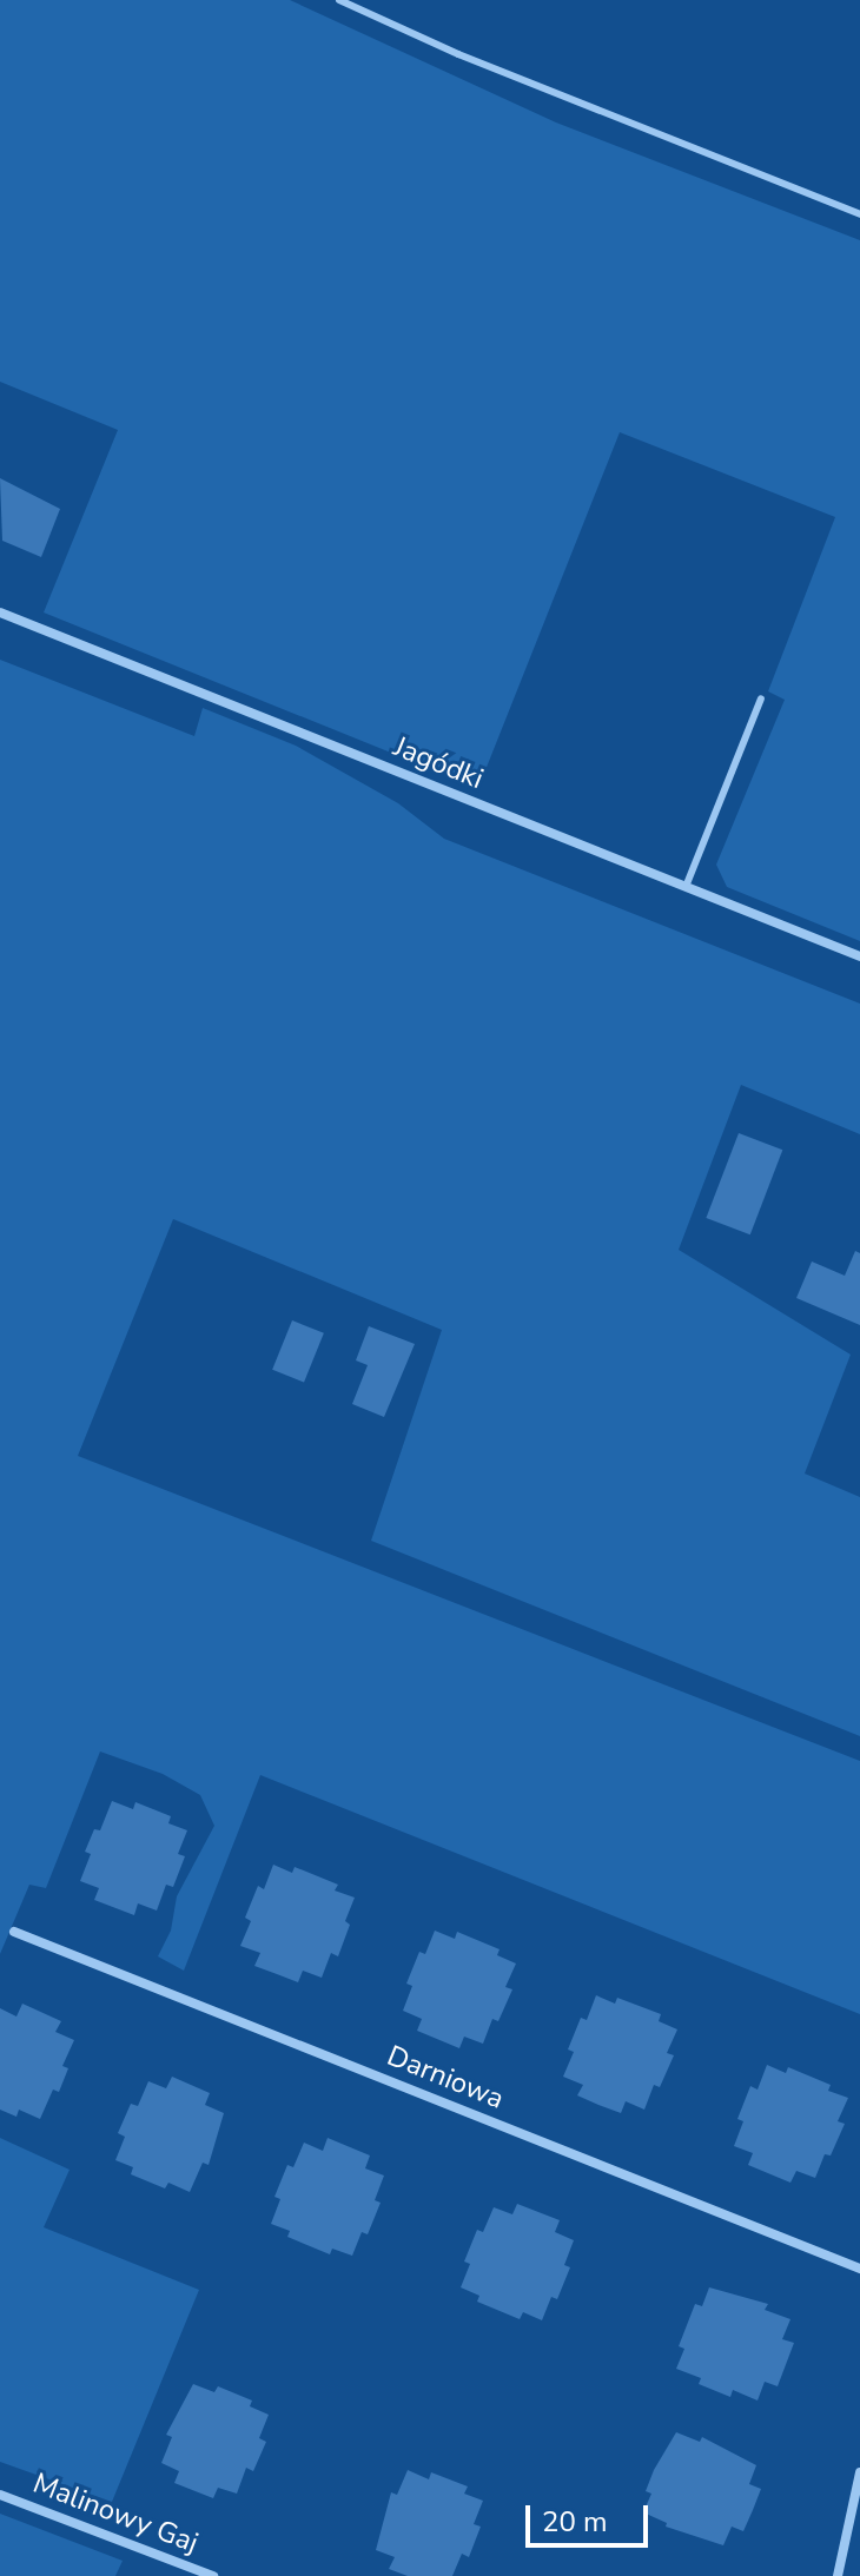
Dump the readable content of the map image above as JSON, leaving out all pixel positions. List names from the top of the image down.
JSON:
{
  "streets": {
    "street": ["Jagódki", "Darniowa", "Malinowy Gaj"]
  },
  "scale_bar": "20 m"
}
